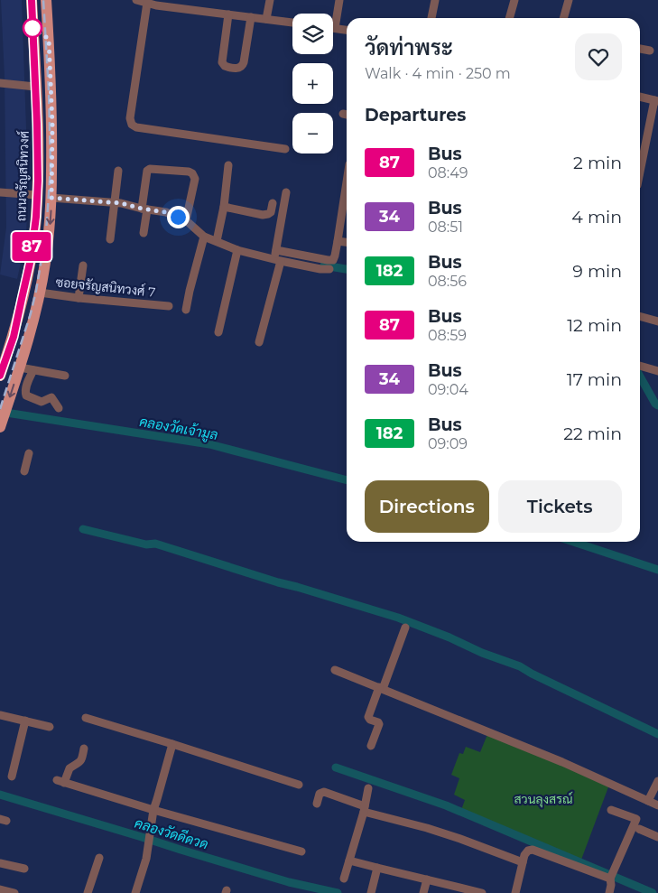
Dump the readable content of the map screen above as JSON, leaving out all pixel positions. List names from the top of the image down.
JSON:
{
  "streets": {
    "main road": ["ถนนจรัญสนิทวงศ์"],
    "street": ["ซอยจรัญสนิทวงศ์ 7"]
  },
  "water": ["คลองวัดเจ้ามูล", "คลองวัดดีดวด"],
  "parks": ["สวนลุงสรณ์"],
  "lines": ["bus line 87"],
  "page": {
    "on_map": "87",
    "map_buttons": ["+", "−"],
    "heading": [
      ["วัดท่าพระ", "Walk · 4 min · 250 m"],
      "Departures"
    ],
    "list": [
      {
        "mark": "87",
        "name": "Bus",
        "note": "08:49",
        "value": "2 min"
      },
      {
        "mark": "34",
        "name": "Bus",
        "note": "08:51",
        "value": "4 min"
      },
      {
        "mark": "182",
        "name": "Bus",
        "note": "08:56",
        "value": "9 min"
      },
      {
        "mark": "87",
        "name": "Bus",
        "note": "08:59",
        "value": "12 min"
      },
      {
        "mark": "34",
        "name": "Bus",
        "note": "09:04",
        "value": "17 min"
      },
      {
        "mark": "182",
        "name": "Bus",
        "note": "09:09",
        "value": "22 min"
      }
    ],
    "buttons": ["Directions", "Tickets"]
  }
}
